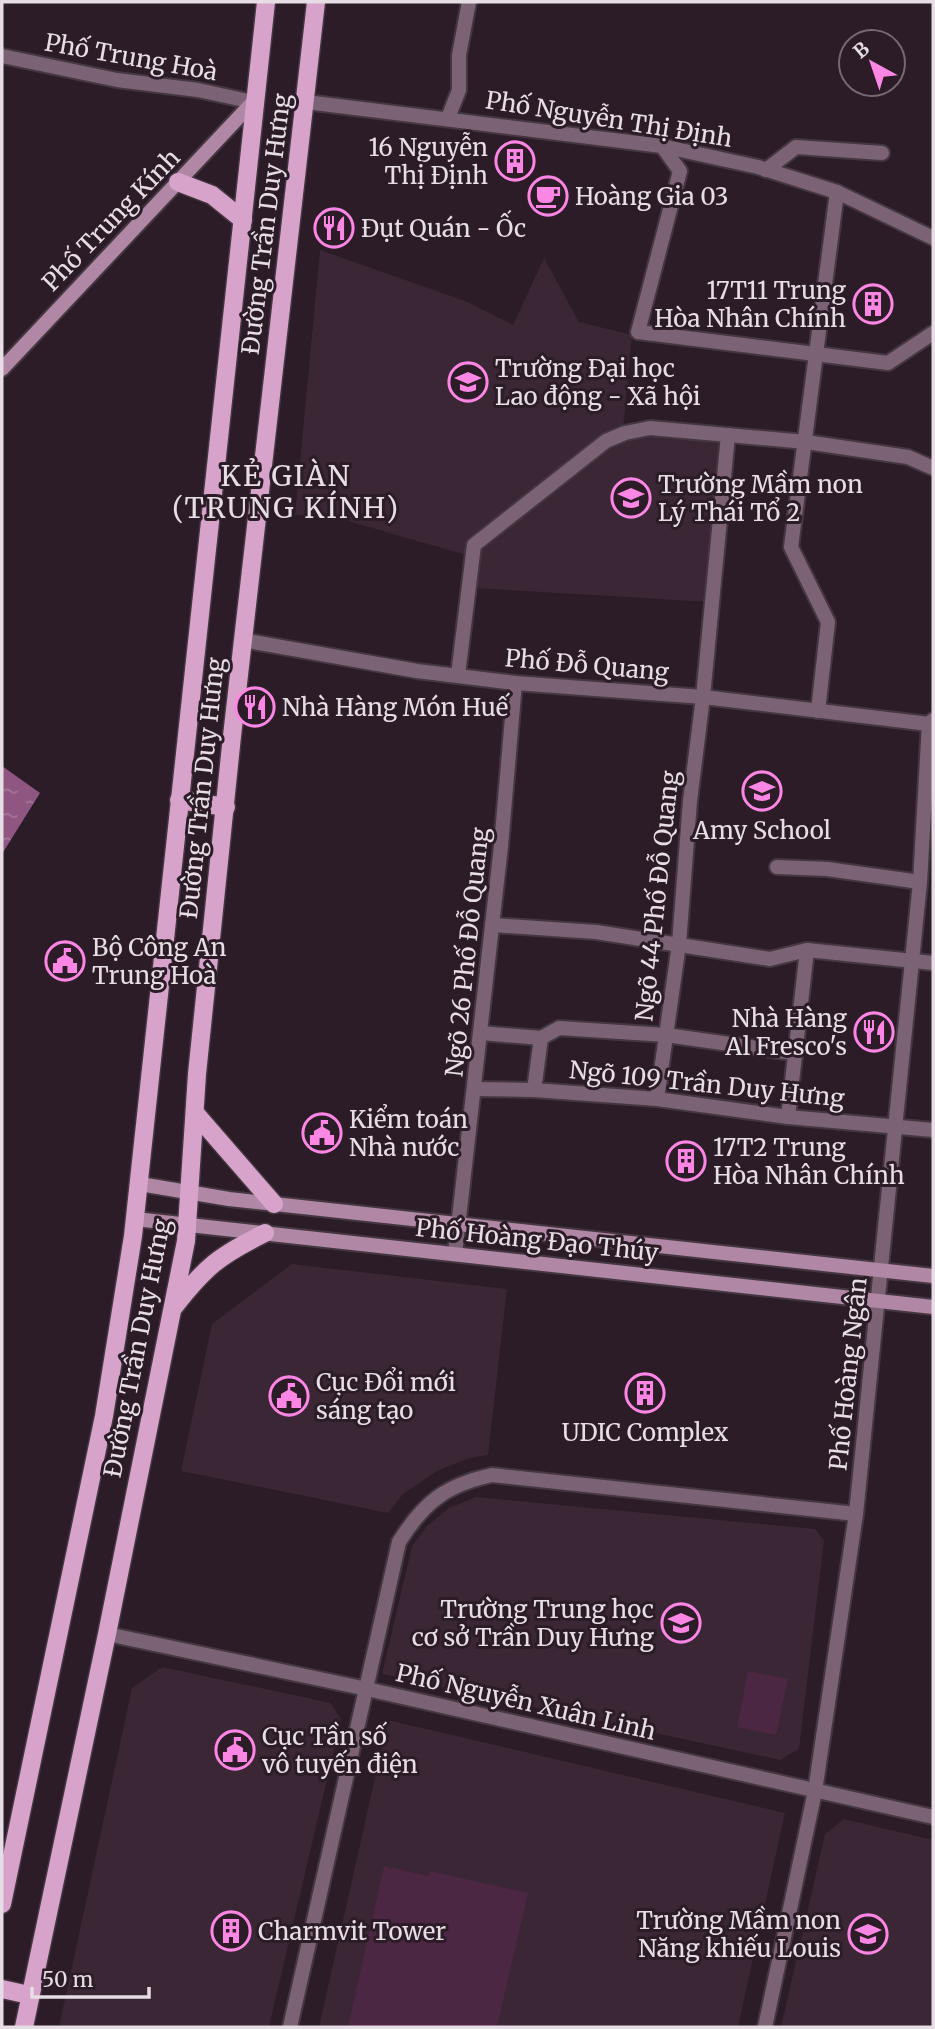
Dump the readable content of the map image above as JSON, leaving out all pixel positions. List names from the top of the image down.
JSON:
{
  "streets": {
    "main road": ["Phố Trung Kính", "Đường Trần Duy Hưng", "Phố Hoàng Đạo Thúy"],
    "street": [
      "Phố Trung Hoà",
      "Phố Nguyễn Thị Định",
      "Phố Đỗ Quang",
      "Ngõ 44 Phố Đỗ Quang",
      "Ngõ 26 Phố Đỗ Quang",
      "Ngõ 109 Trần Duy Hưng",
      "Phố Hoàng Ngân",
      "Phố Nguyễn Xuân Linh"
    ]
  },
  "crossings": [
    ["Phố Trung Hoà", "Phố Trung Kính"],
    ["Phố Trung Hoà", "Đường Trần Duy Hưng"],
    ["Phố Nguyễn Thị Định", "Đường Trần Duy Hưng"],
    ["Phố Trung Kính", "Đường Trần Duy Hưng"],
    ["Đường Trần Duy Hưng", "Phố Đỗ Quang"],
    ["Đường Trần Duy Hưng", "Phố Hoàng Đạo Thúy"],
    ["Đường Trần Duy Hưng", "Phố Nguyễn Xuân Linh"],
    ["Phố Đỗ Quang", "Ngõ 44 Phố Đỗ Quang"],
    ["Phố Đỗ Quang", "Ngõ 26 Phố Đỗ Quang"],
    ["Phố Đỗ Quang", "Phố Hoàng Ngân"],
    ["Ngõ 44 Phố Đỗ Quang", "Ngõ 109 Trần Duy Hưng"],
    ["Ngõ 26 Phố Đỗ Quang", "Ngõ 109 Trần Duy Hưng"],
    ["Ngõ 26 Phố Đỗ Quang", "Phố Hoàng Đạo Thúy"],
    ["Ngõ 109 Trần Duy Hưng", "Phố Hoàng Ngân"],
    ["Phố Hoàng Đạo Thúy", "Phố Hoàng Ngân"],
    ["Phố Hoàng Ngân", "Phố Nguyễn Xuân Linh"]
  ],
  "districts": ["KẺ GIÀN (TRUNG KÍNH)"],
  "places": {
    "building": [
      "16 Nguyễn Thị Định",
      "17T11 Trung Hòa Nhân Chính",
      "17T2 Trung Hòa Nhân Chính",
      "UDIC Complex",
      "Charmvit Tower"
    ],
    "cafe": ["Hoàng Gia 03"],
    "restaurant": ["Đụt Quán - Ốc", "Nhà Hàng Món Huế", "Nhà Hàng Al Fresco's"],
    "school or university": [
      "Trường Đại học Lao động - Xã hội",
      "Trường Mầm non Lý Thái Tổ 2",
      "Amy School",
      "Trường Trung học cơ sở Trần Duy Hưng",
      "Trường Mầm non Năng khiếu Louis"
    ],
    "public building": [
      "Bộ Công An Trung Hoà",
      "Kiểm toán Nhà nước",
      "Cục Đổi mới sáng tạo",
      "Cục Tần số vô tuyến điện"
    ]
  },
  "scale_bar": "50 m",
  "north": "top left"
}
